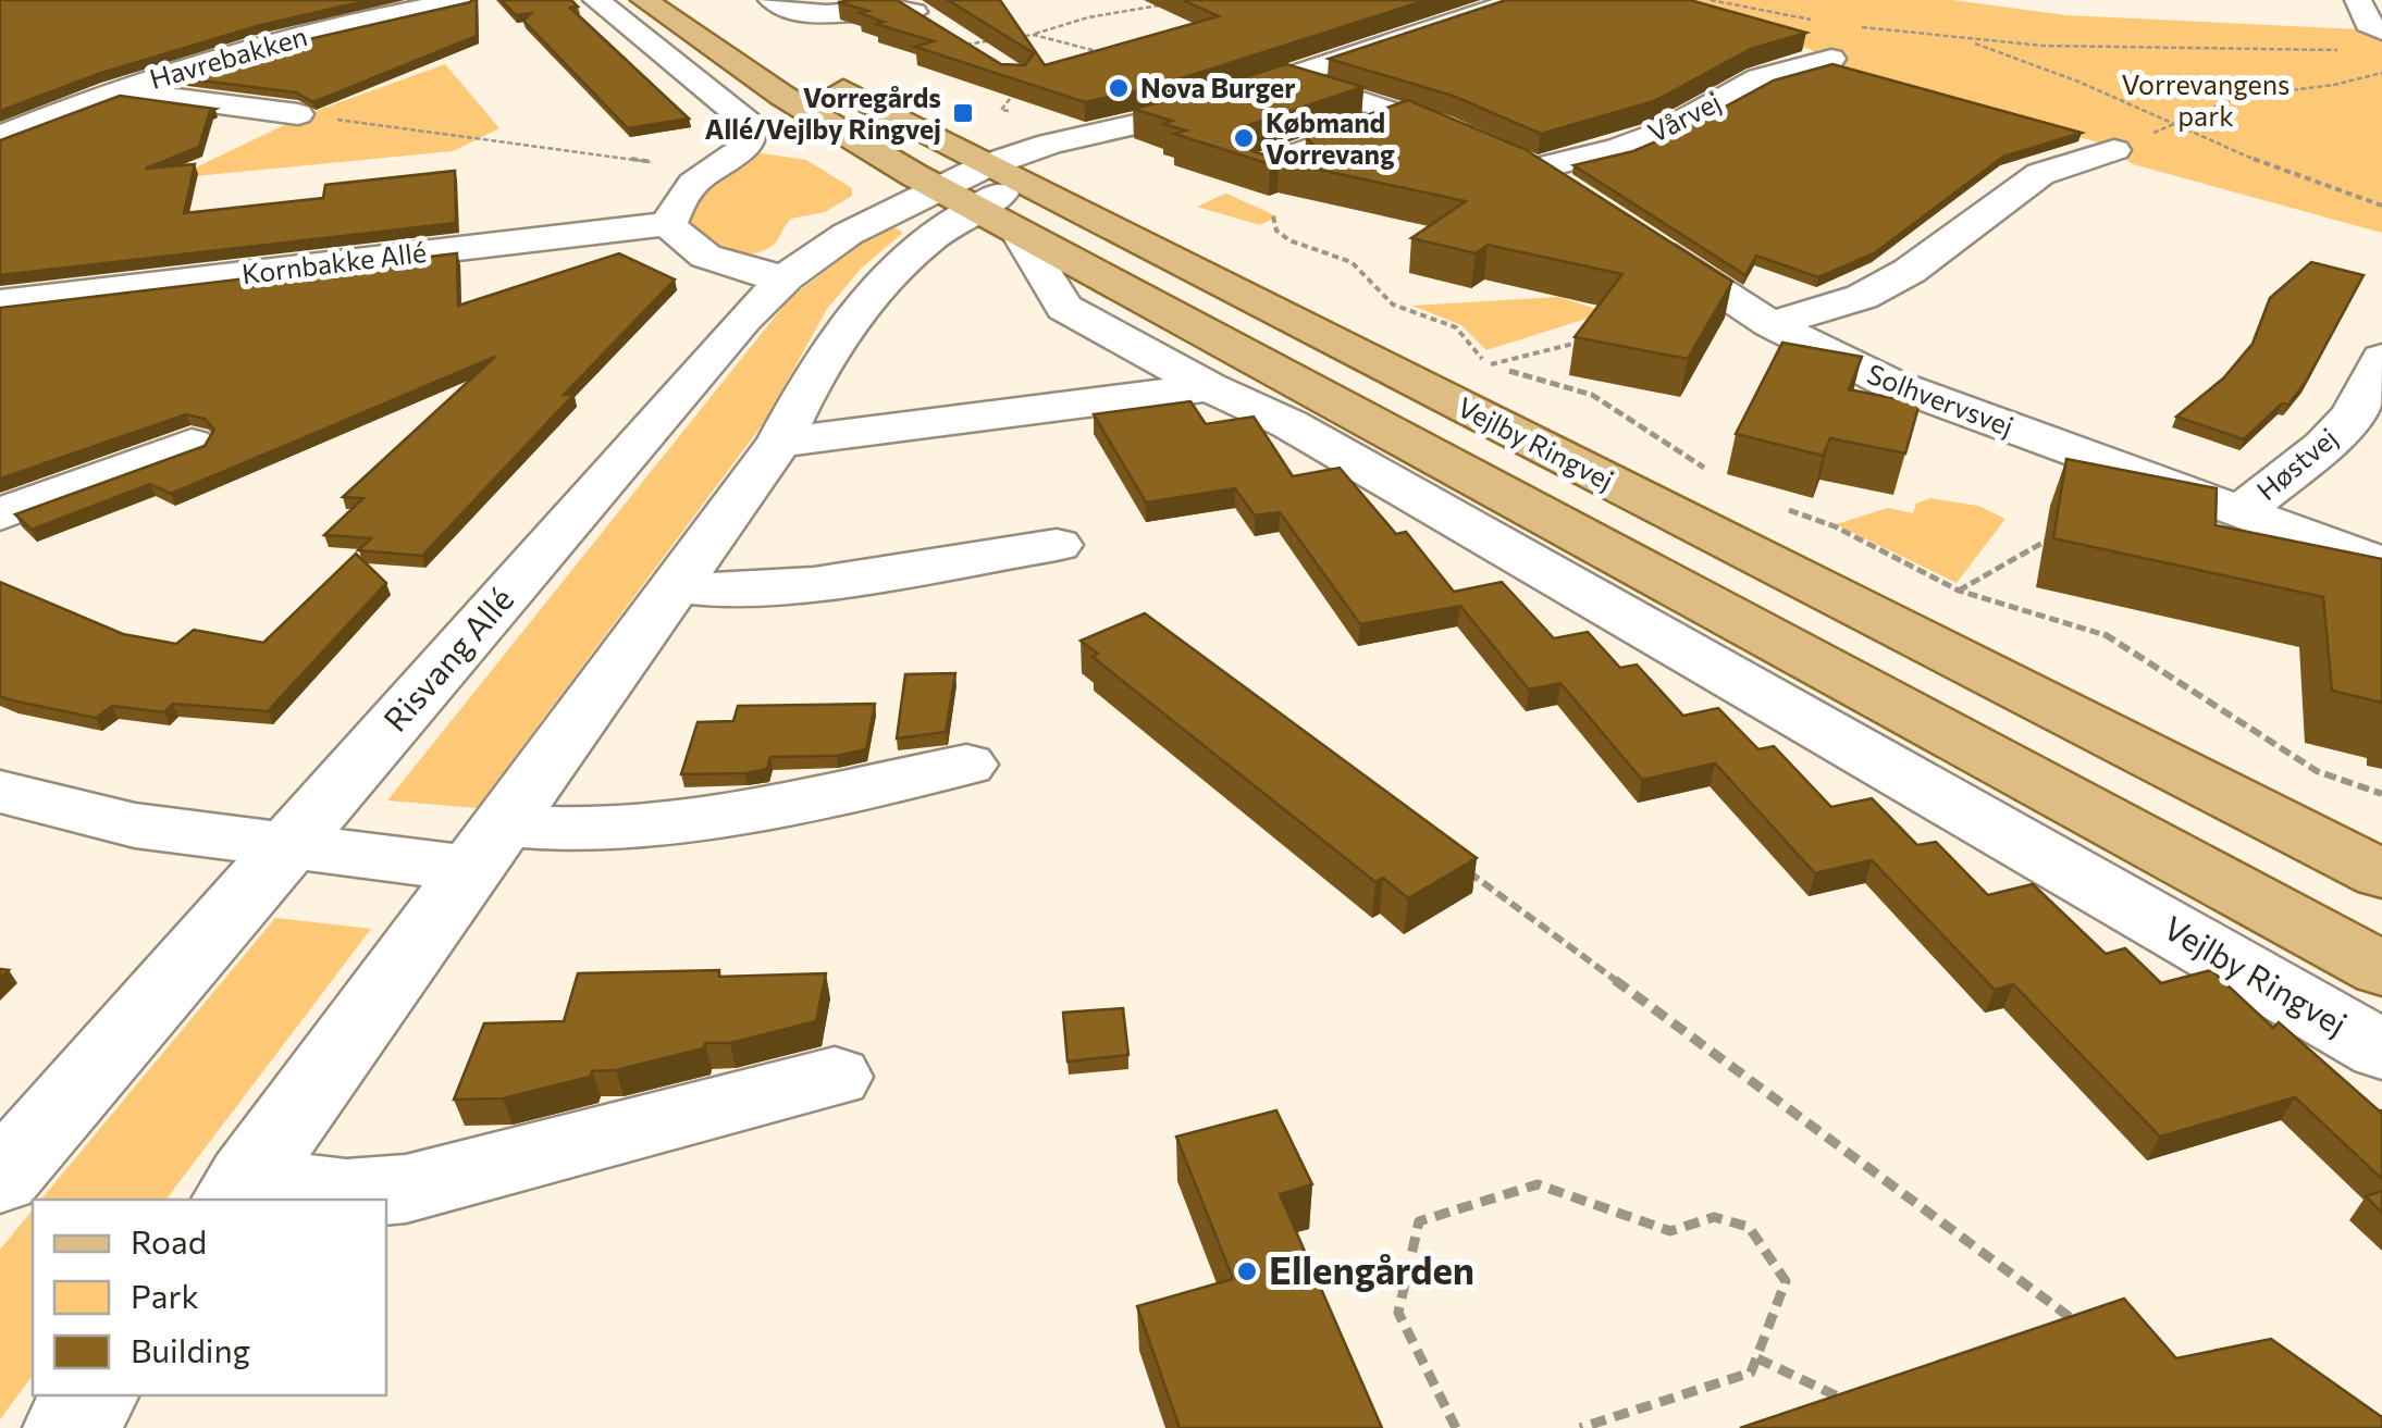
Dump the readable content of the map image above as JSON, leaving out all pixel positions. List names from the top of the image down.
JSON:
{
  "streets": {
    "main road": ["Vejlby Ringvej"],
    "street": [
      "Havrebakken",
      "Vårvej",
      "Kornbakke Allé",
      "Solhvervsvej",
      "Høstvej",
      "Risvang Allé"
    ]
  },
  "crossings": [
    ["Solhvervsvej", "Høstvej"],
    ["Vejlby Ringvej", "Risvang Allé"]
  ],
  "parks": ["Vorrevangens park"],
  "places": {
    "other": ["Nova Burger", "Købmand Vorrevang", "Ellengården"],
    "transit": ["Vorregårds Allé/Vejlby Ringvej"]
  },
  "legend": ["Road", "Park", "Building"]
}
